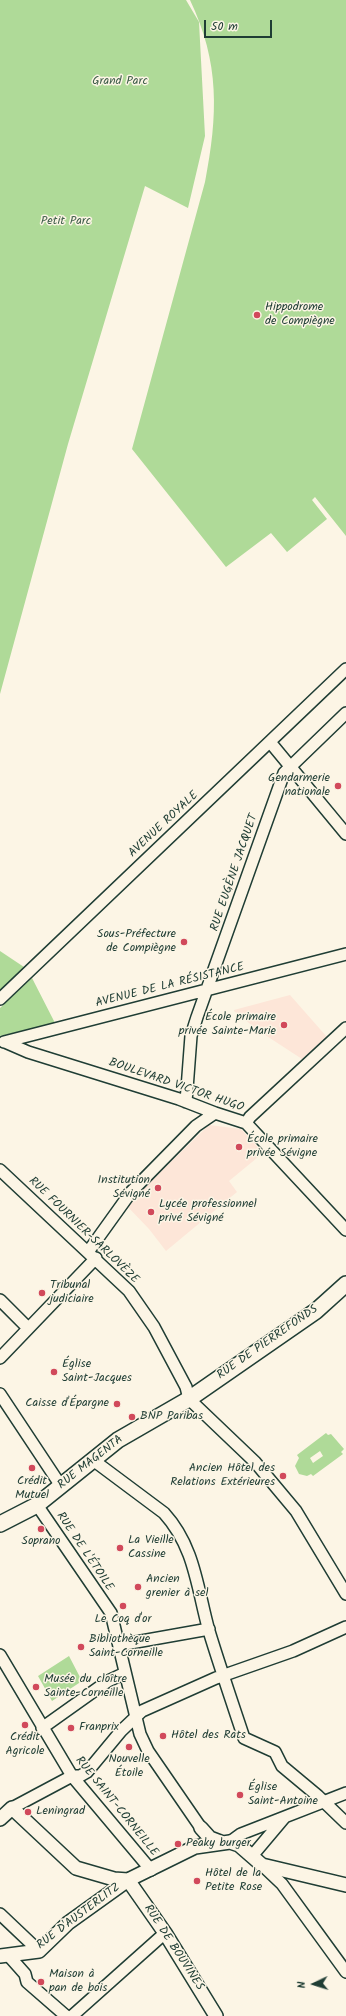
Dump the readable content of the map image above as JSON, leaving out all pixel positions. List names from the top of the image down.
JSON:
{
  "streets": {
    "main road": ["RUE DE PIERREFONDS", "RUE MAGENTA"],
    "street": [
      "AVENUE ROYALE",
      "RUE EUGÈNE JACQUET",
      "AVENUE DE LA RÉSISTANCE",
      "BOULEVARD VICTOR HUGO",
      "RUE FOURNIER-SARLOVÈZE",
      "RUE DE L'ÉTOILE",
      "RUE SAINT-CORNEILLE",
      "RUE D'AUSTERLITZ",
      "RUE DE BOUVINES"
    ]
  },
  "crossings": [
    ["RUE EUGÈNE JACQUET", "AVENUE DE LA RÉSISTANCE"],
    ["RUE EUGÈNE JACQUET", "BOULEVARD VICTOR HUGO"],
    ["AVENUE DE LA RÉSISTANCE", "BOULEVARD VICTOR HUGO"],
    ["RUE FOURNIER-SARLOVÈZE", "RUE DE PIERREFONDS"],
    ["RUE FOURNIER-SARLOVÈZE", "RUE MAGENTA"],
    ["RUE DE PIERREFONDS", "RUE MAGENTA"],
    ["RUE MAGENTA", "RUE DE L'ÉTOILE"],
    ["RUE SAINT-CORNEILLE", "RUE D'AUSTERLITZ"],
    ["RUE D'AUSTERLITZ", "RUE DE BOUVINES"]
  ],
  "parks": ["Grand Parc", "Petit Parc"],
  "places": [
    "Hippodrome de Compiègne",
    "Gendarmerie nationale",
    "Sous-Préfecture de Compiègne",
    "École primaire privée Sainte-Marie",
    "École primaire privée Sévigne",
    "Institution Sévigné",
    "Lycée professionnel privé Sévigné",
    "Tribunal judiciaire",
    "Église Saint-Jacques",
    "Caisse d'Épargne",
    "BNP Paribas",
    "Crédit Mutuel",
    "Ancien Hôtel des Relations Extérieures",
    "Soprano",
    "La Vieille Cassine",
    "Ancien grenier à sel",
    "Le Coq d'or",
    "Bibliothèque Saint-Corneille",
    "Musée du cloître Sainte-Corneille",
    "Crédit Agricole",
    "Franprix",
    "Hôtel des Rats",
    "Nouvelle Étoile",
    "Église Saint-Antoine",
    "Leningrad",
    "Peaky burger",
    "Hôtel de la Petite Rose",
    "Maison à pan de bois"
  ],
  "scale_bar": "50 m",
  "north": "left"
}
